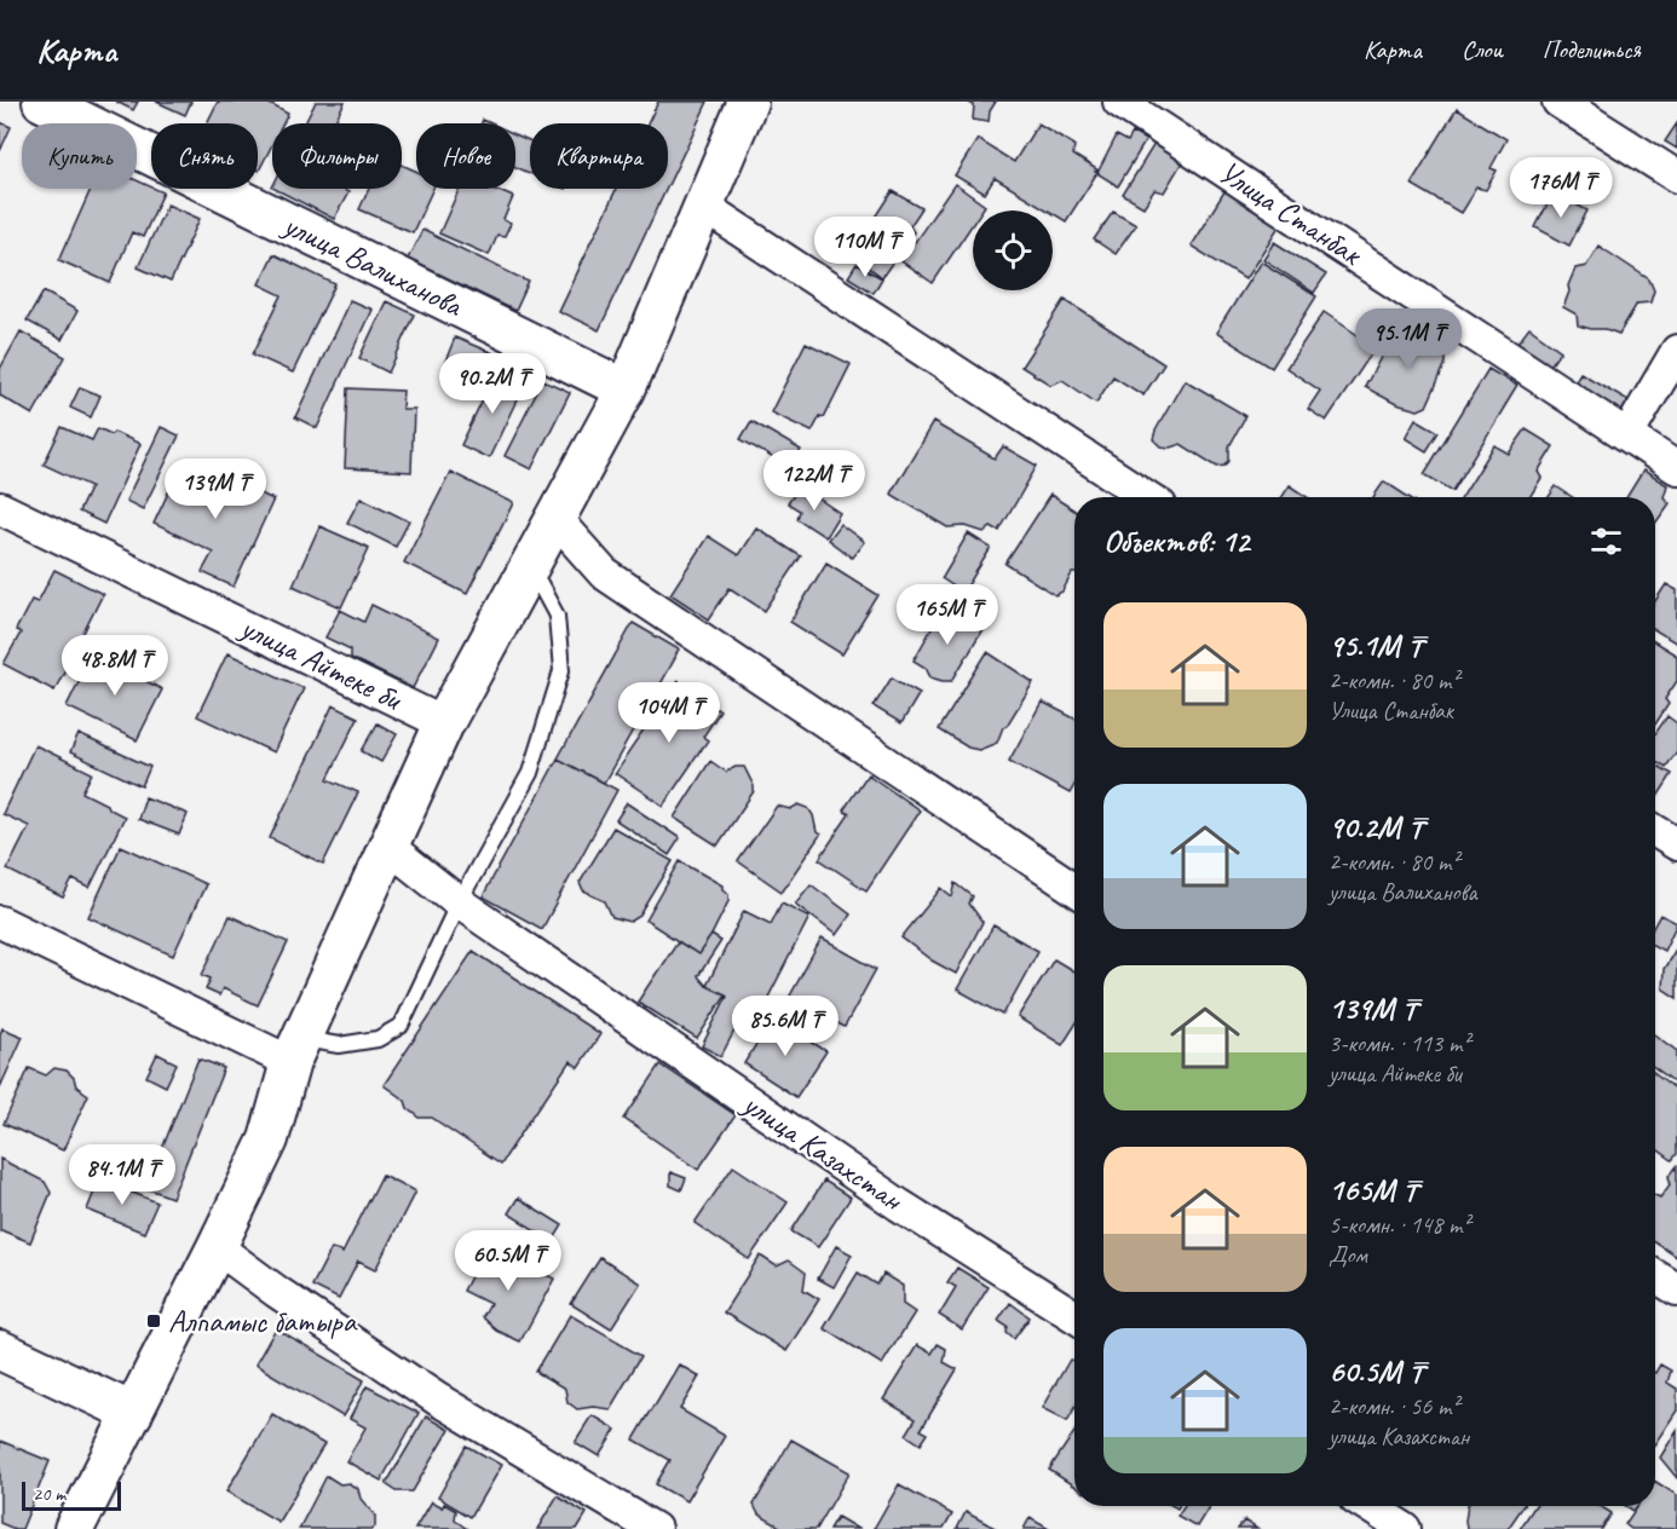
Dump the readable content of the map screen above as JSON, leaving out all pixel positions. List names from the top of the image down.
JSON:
{
  "streets": {
    "street": [
      "Улица Станбак",
      "улица Валиханова",
      "улица Айтеке би",
      "улица Казахстан"
    ]
  },
  "places": {
    "transit": ["Алпамыс батыра"]
  },
  "scale_bar": "20 m",
  "page": {
    "header": "Карта",
    "nav": ["Карта", "Слои", "Поделиться"],
    "chip": [
      "Купить",
      "Снять",
      "Фильтры",
      "Новое",
      "Квартира"
    ],
    "price": [
      "176M ₸",
      "110M ₸",
      "95.1M ₸",
      "90.2M ₸",
      "122M ₸",
      "139M ₸",
      "165M ₸",
      "48.8M ₸",
      "104M ₸",
      "85.6M ₸",
      "84.1M ₸",
      "60.5M ₸"
    ],
    "heading": "Объектов: 12",
    "list": [
      {
        "name": "95.1M ₸",
        "note": "2-комн. · 80 m² · Улица Станбак"
      },
      {
        "name": "90.2M ₸",
        "note": "2-комн. · 80 m² · улица Валиханова"
      },
      {
        "name": "139M ₸",
        "note": "3-комн. · 113 m² · улица Айтеке би"
      },
      {
        "name": "165M ₸",
        "note": "5-комн. · 148 m² · Дом"
      },
      {
        "name": "60.5M ₸",
        "note": "2-комн. · 56 m² · улица Казахстан"
      }
    ],
    "scale": "20 m"
  }
}
